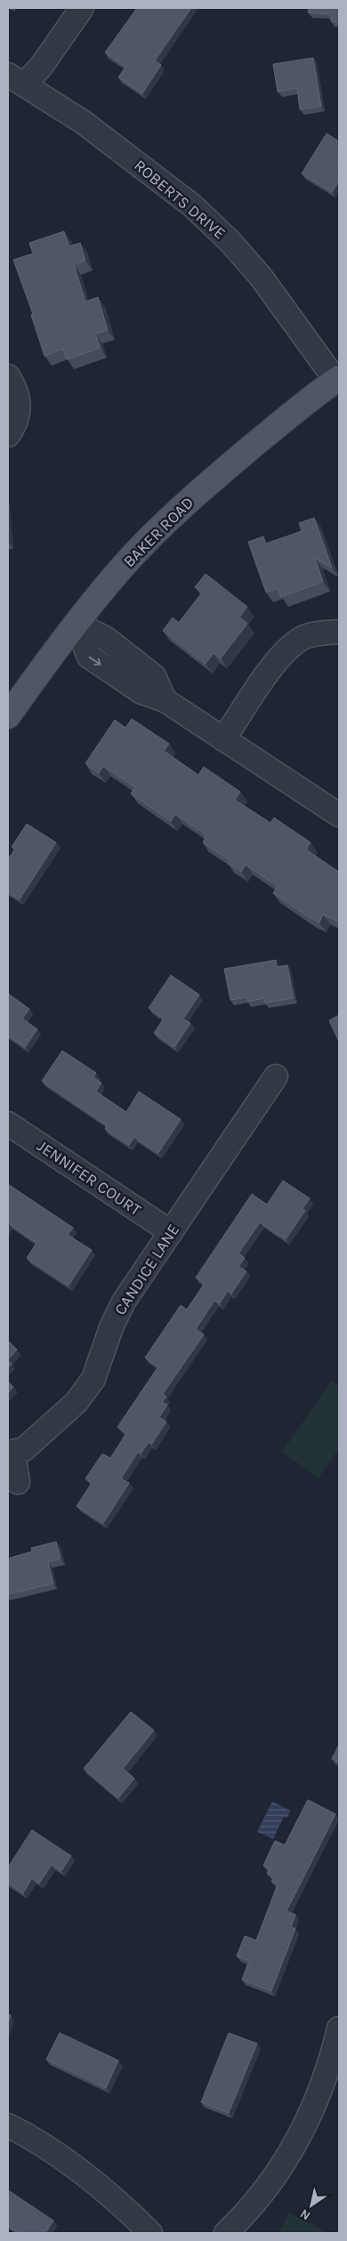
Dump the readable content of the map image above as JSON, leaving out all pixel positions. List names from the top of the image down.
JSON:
{
  "streets": {
    "main road": ["BAKER ROAD"],
    "street": ["ROBERTS DRIVE", "JENNIFER COURT", "CANDICE LANE"]
  },
  "crossings": [
    ["ROBERTS DRIVE", "BAKER ROAD"],
    ["JENNIFER COURT", "CANDICE LANE"]
  ],
  "north": "bottom left"
}
